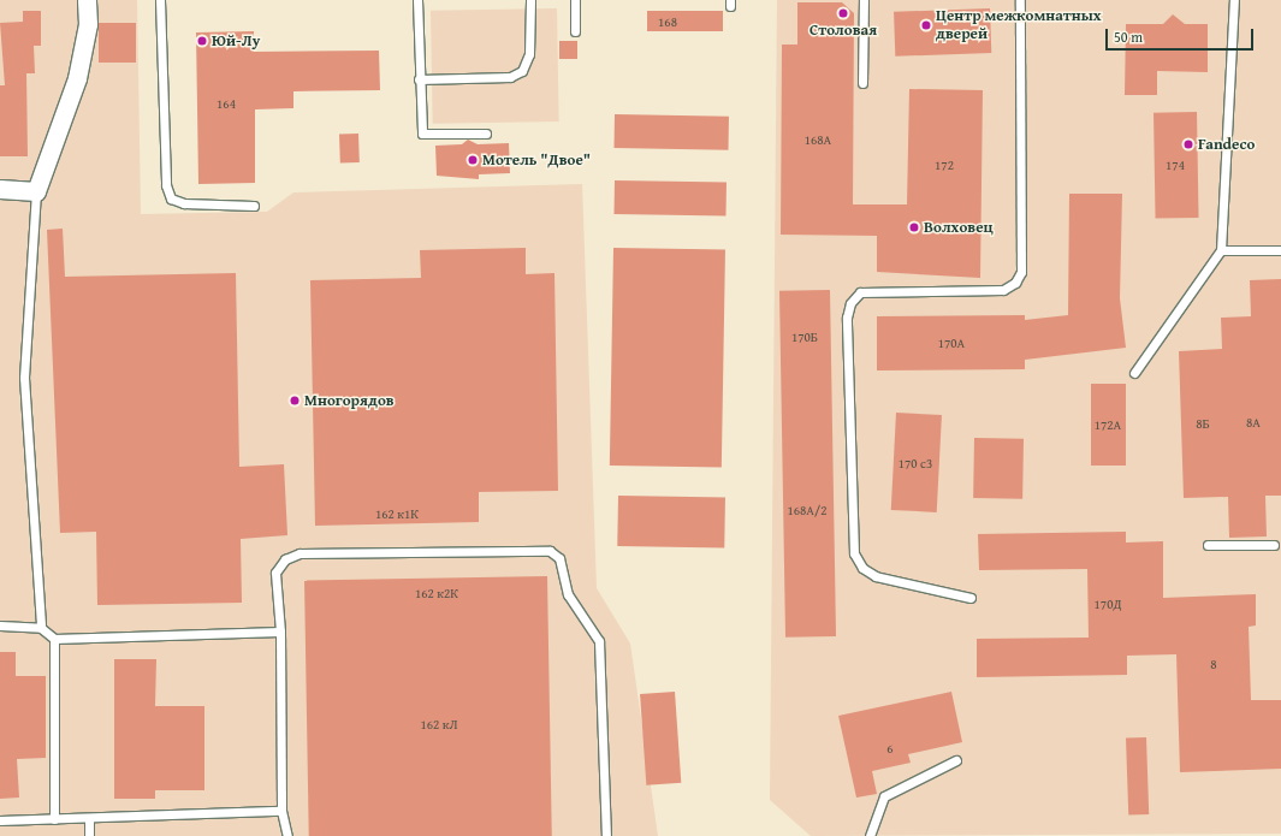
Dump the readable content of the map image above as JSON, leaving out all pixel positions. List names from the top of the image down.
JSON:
{
  "places": [
    "Столовая",
    "Центр межкомнатных дверей",
    "Юй-Лу",
    "Fandeco",
    "Мотель \"Двое\"",
    "Волховец",
    "Многорядов"
  ],
  "house_numbers": [
    "168",
    "164",
    "168А",
    "172",
    "174",
    "170Б",
    "170А",
    "8А",
    "8Б",
    "172А",
    "170 с3",
    "168А/2",
    "162 к1К",
    "162 к2К",
    "170Д",
    "8",
    "162 кЛ",
    "6"
  ],
  "scale_bar": "50 m"
}
